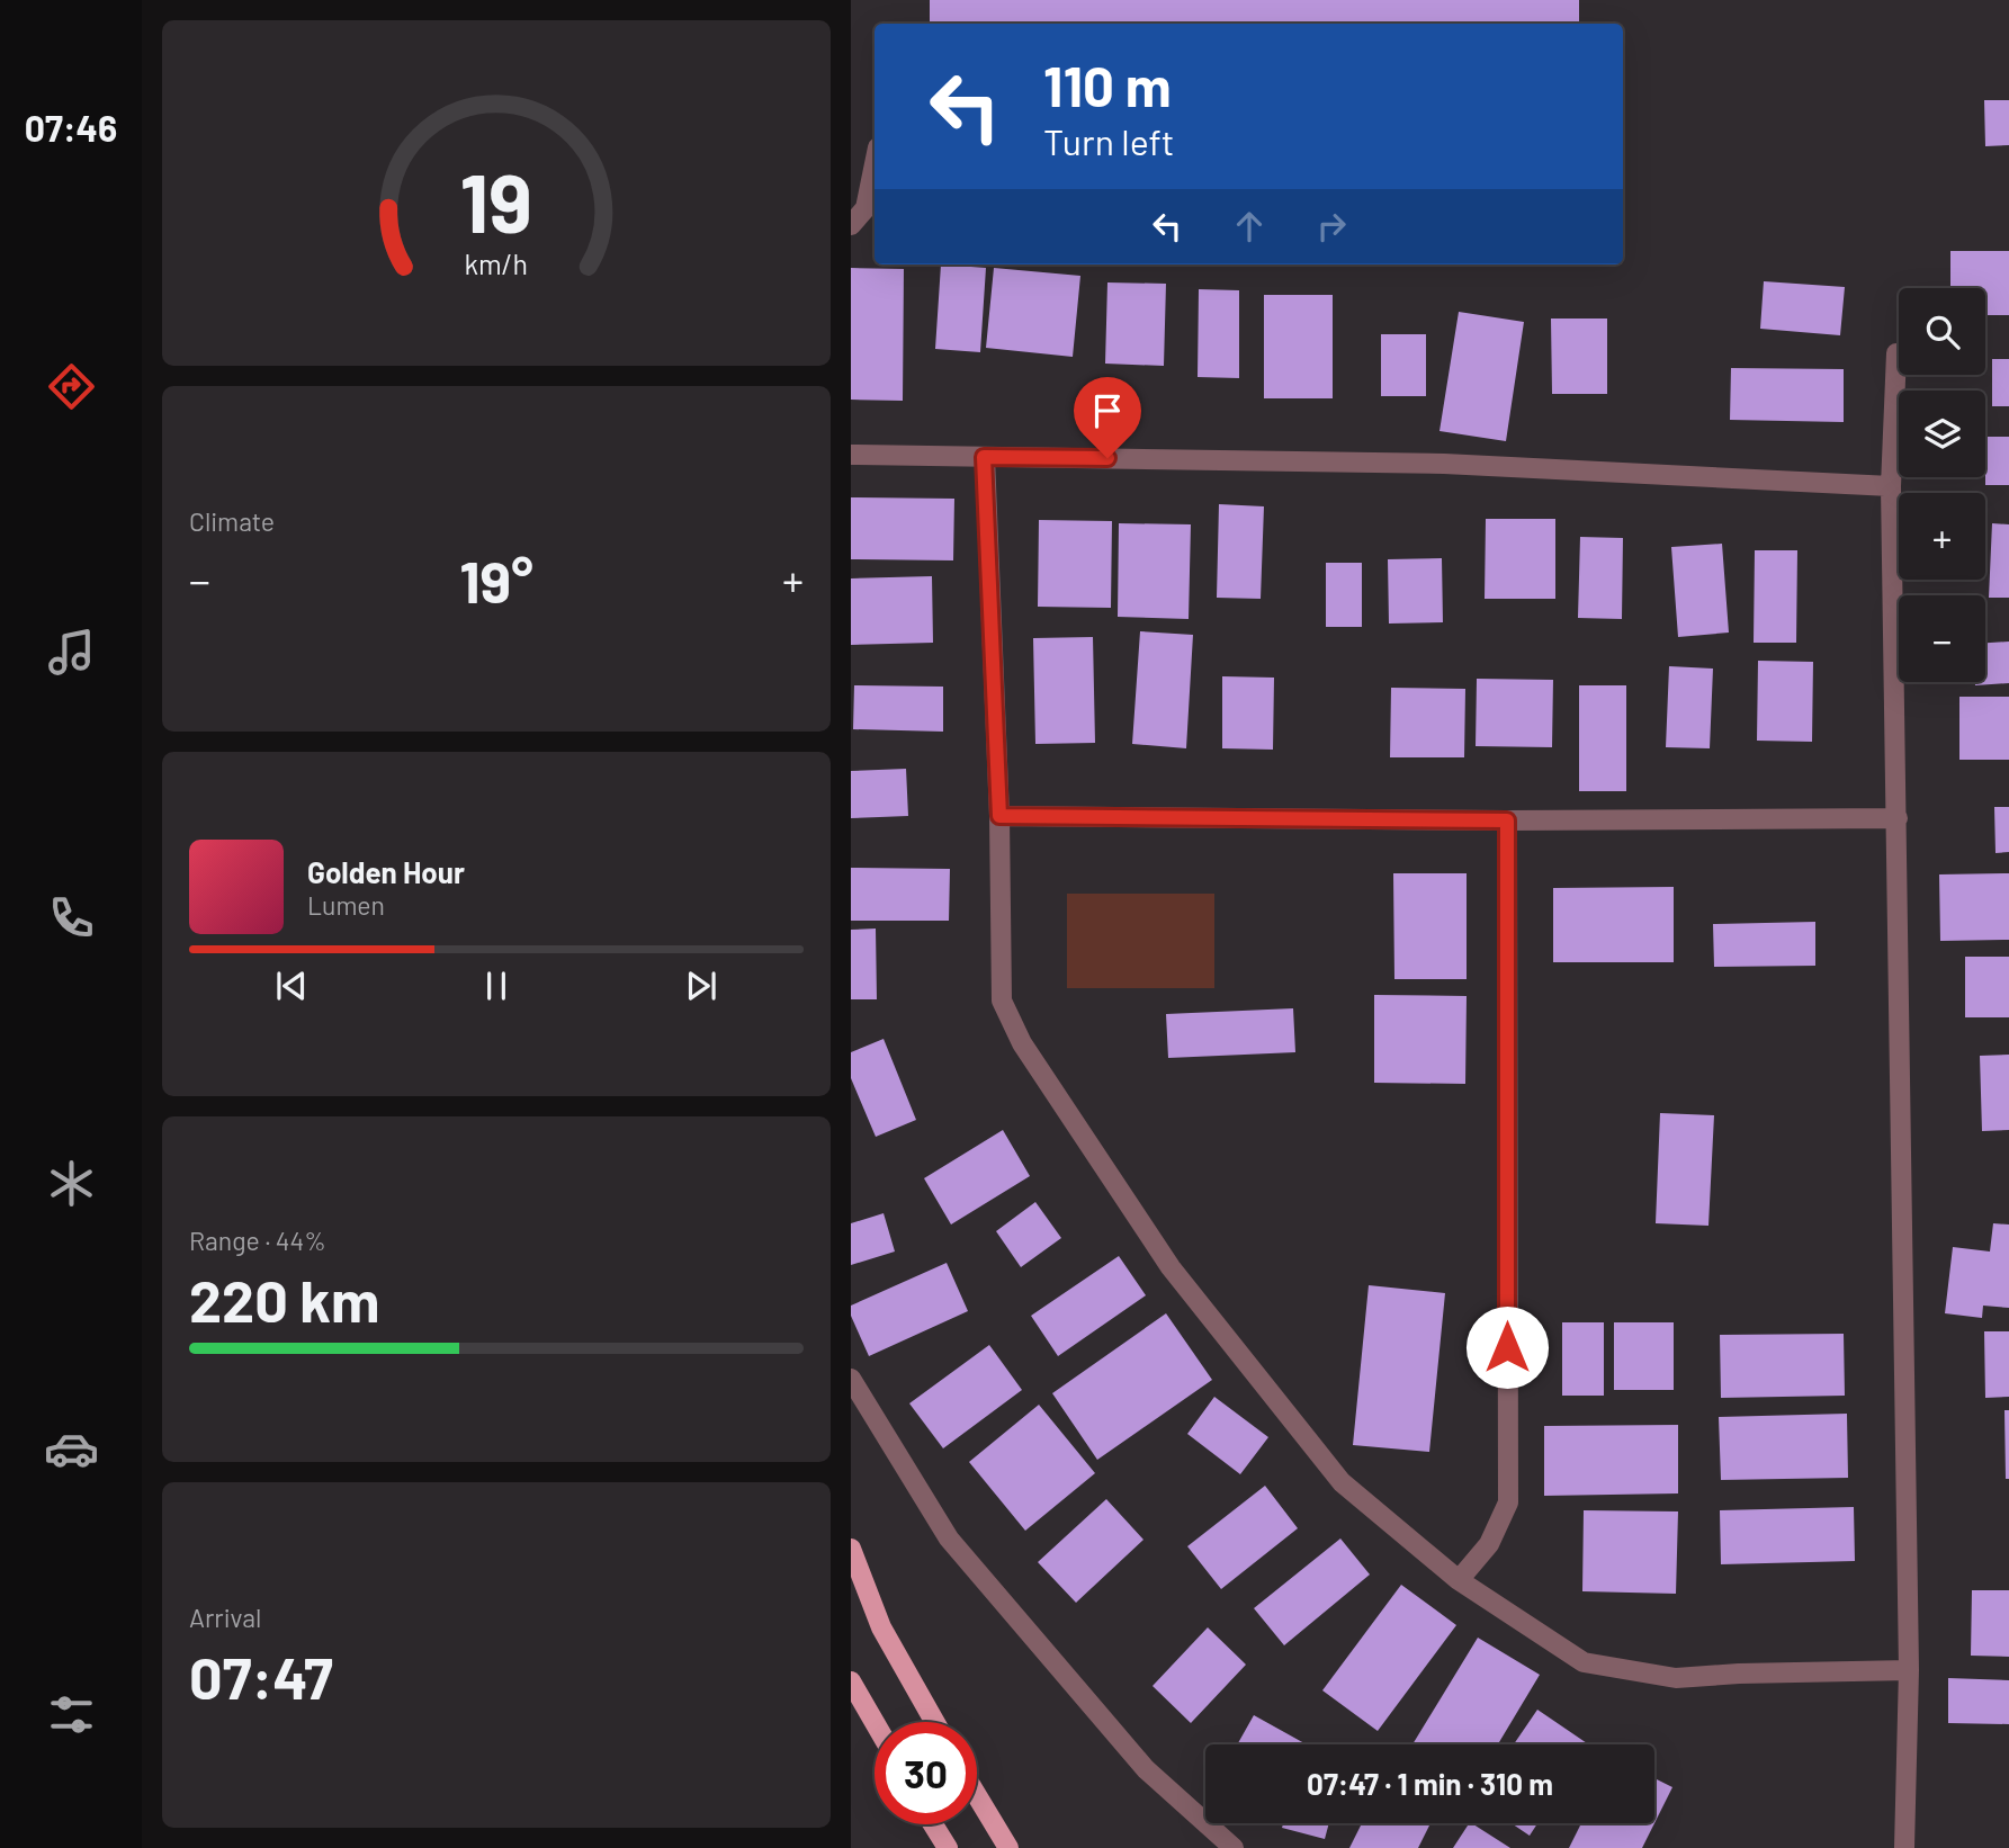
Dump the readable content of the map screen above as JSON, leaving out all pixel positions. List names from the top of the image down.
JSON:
{
  "page": {
    "tabs": "07:46",
    "turn": ["110 m", "Turn left"],
    "map_buttons": ["+", "−"],
    "tile": [
      "Climate",
      ["Range · 44%", "220 km"],
      ["Arrival", "07:47"]
    ],
    "heat": ["−", "19°", "+"],
    "song": ["Golden Hour", "Lumen"],
    "limit": "30",
    "trip": "07:47 · 1 min · 310 m",
    "gauge": ["19", "km/h"]
  }
}
